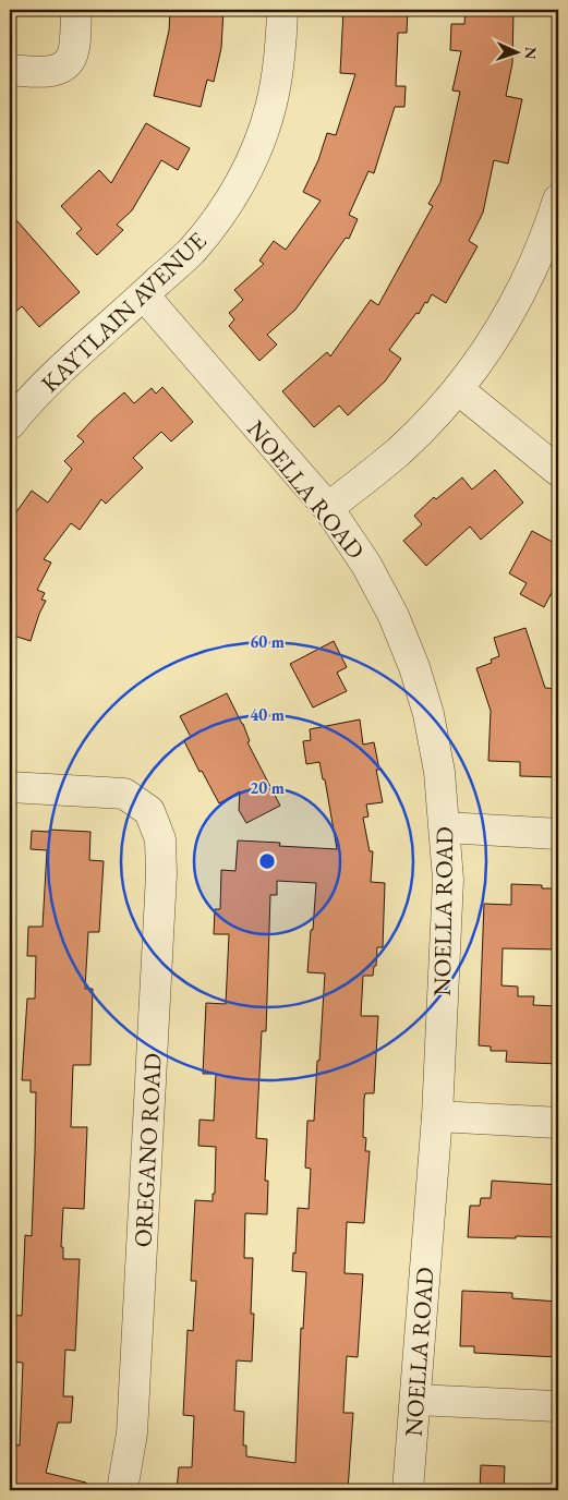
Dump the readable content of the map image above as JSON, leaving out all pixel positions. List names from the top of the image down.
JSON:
{
  "streets": {
    "street": ["KAYTLAIN AVENUE", "NOELLA ROAD", "OREGANO ROAD"]
  },
  "crossings": [
    ["KAYTLAIN AVENUE", "NOELLA ROAD"]
  ],
  "north": "right",
  "rings": ["60 m", "40 m", "20 m"]
}
